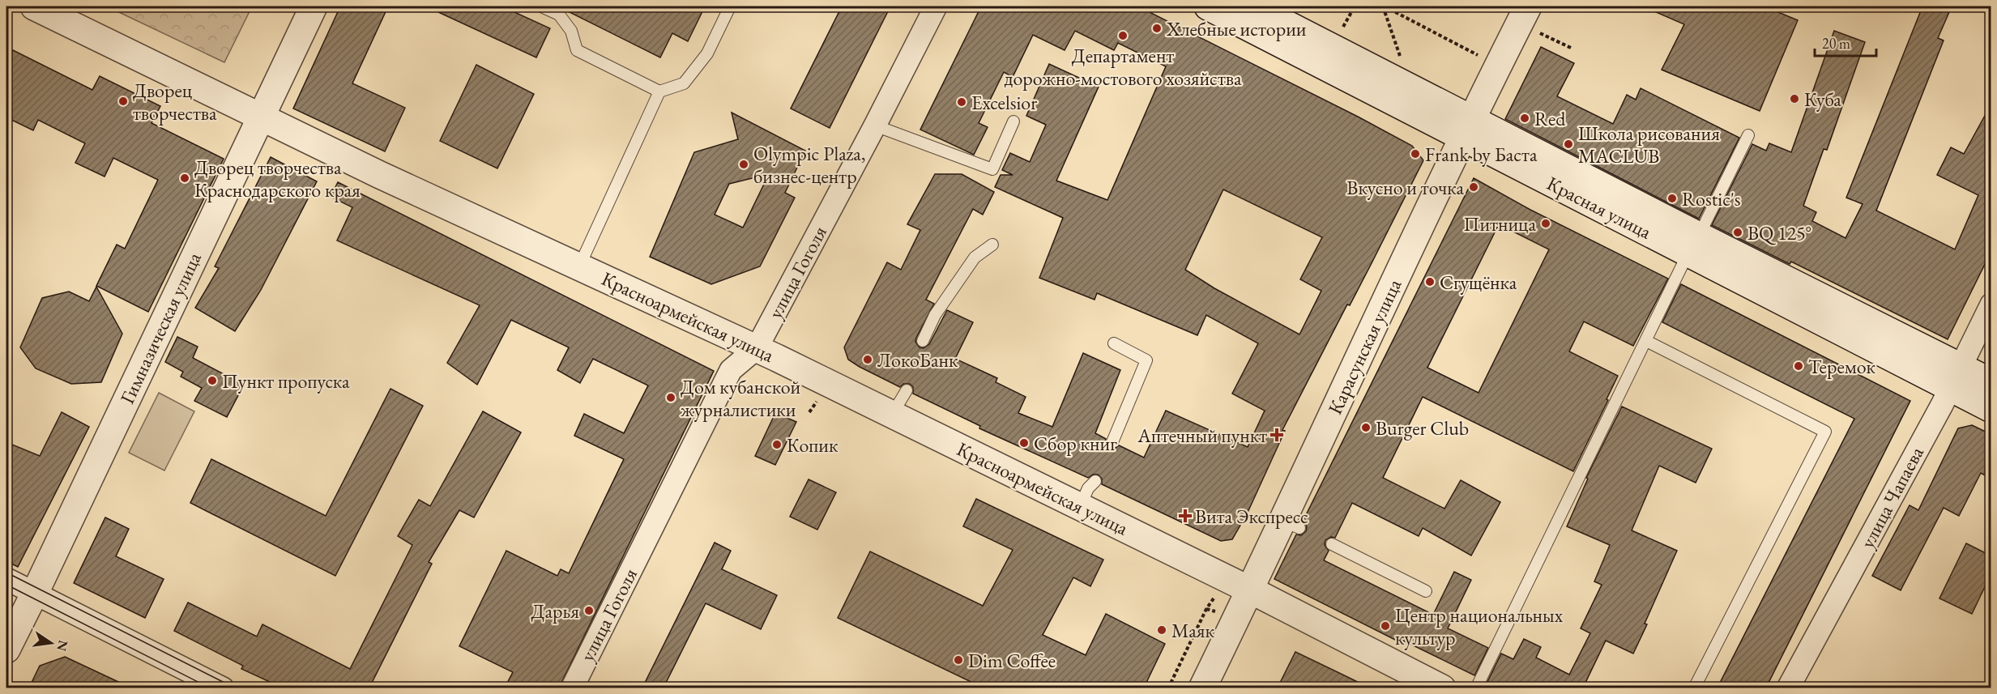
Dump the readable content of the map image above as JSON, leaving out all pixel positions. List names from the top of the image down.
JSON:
{
  "streets": {
    "street": [
      "Красная улица",
      "улица Гоголя",
      "Красноармейская улица",
      "Гимназическая улица",
      "Карасунская улица",
      "улица Чапаева"
    ]
  },
  "crossings": [
    ["Красная улица", "Карасунская улица"],
    ["Красная улица", "улица Чапаева"],
    ["улица Гоголя", "Красноармейская улица"],
    ["Красноармейская улица", "Гимназическая улица"],
    ["Красноармейская улица", "Карасунская улица"]
  ],
  "places": {
    "other": [
      "Хлебные истории",
      "Департамент дорожно-мостового хозяйства",
      "Куба",
      "Дворец творчества",
      "Excelsior",
      "Red",
      "Школа рисования MACLUB",
      "Frank by Баста",
      "Olympic Plaza, бизнес-центр",
      "Дворец творчества Краснодарского края",
      "Вкусно и точка",
      "Rostic's",
      "Питница",
      "BQ 125°",
      "Сгущёнка",
      "ЛокоБанк",
      "Теремок",
      "Пункт пропуска",
      "Дом кубанской журналистики",
      "Burger Club",
      "Сбор книг",
      "Копик",
      "Дарья",
      "Центр национальных культур",
      "Маяк",
      "Dim Coffee"
    ],
    "health": ["Аптечный пункт", "Вита Экспресс"]
  },
  "scale_bar": "20 m",
  "north": "right"
}
